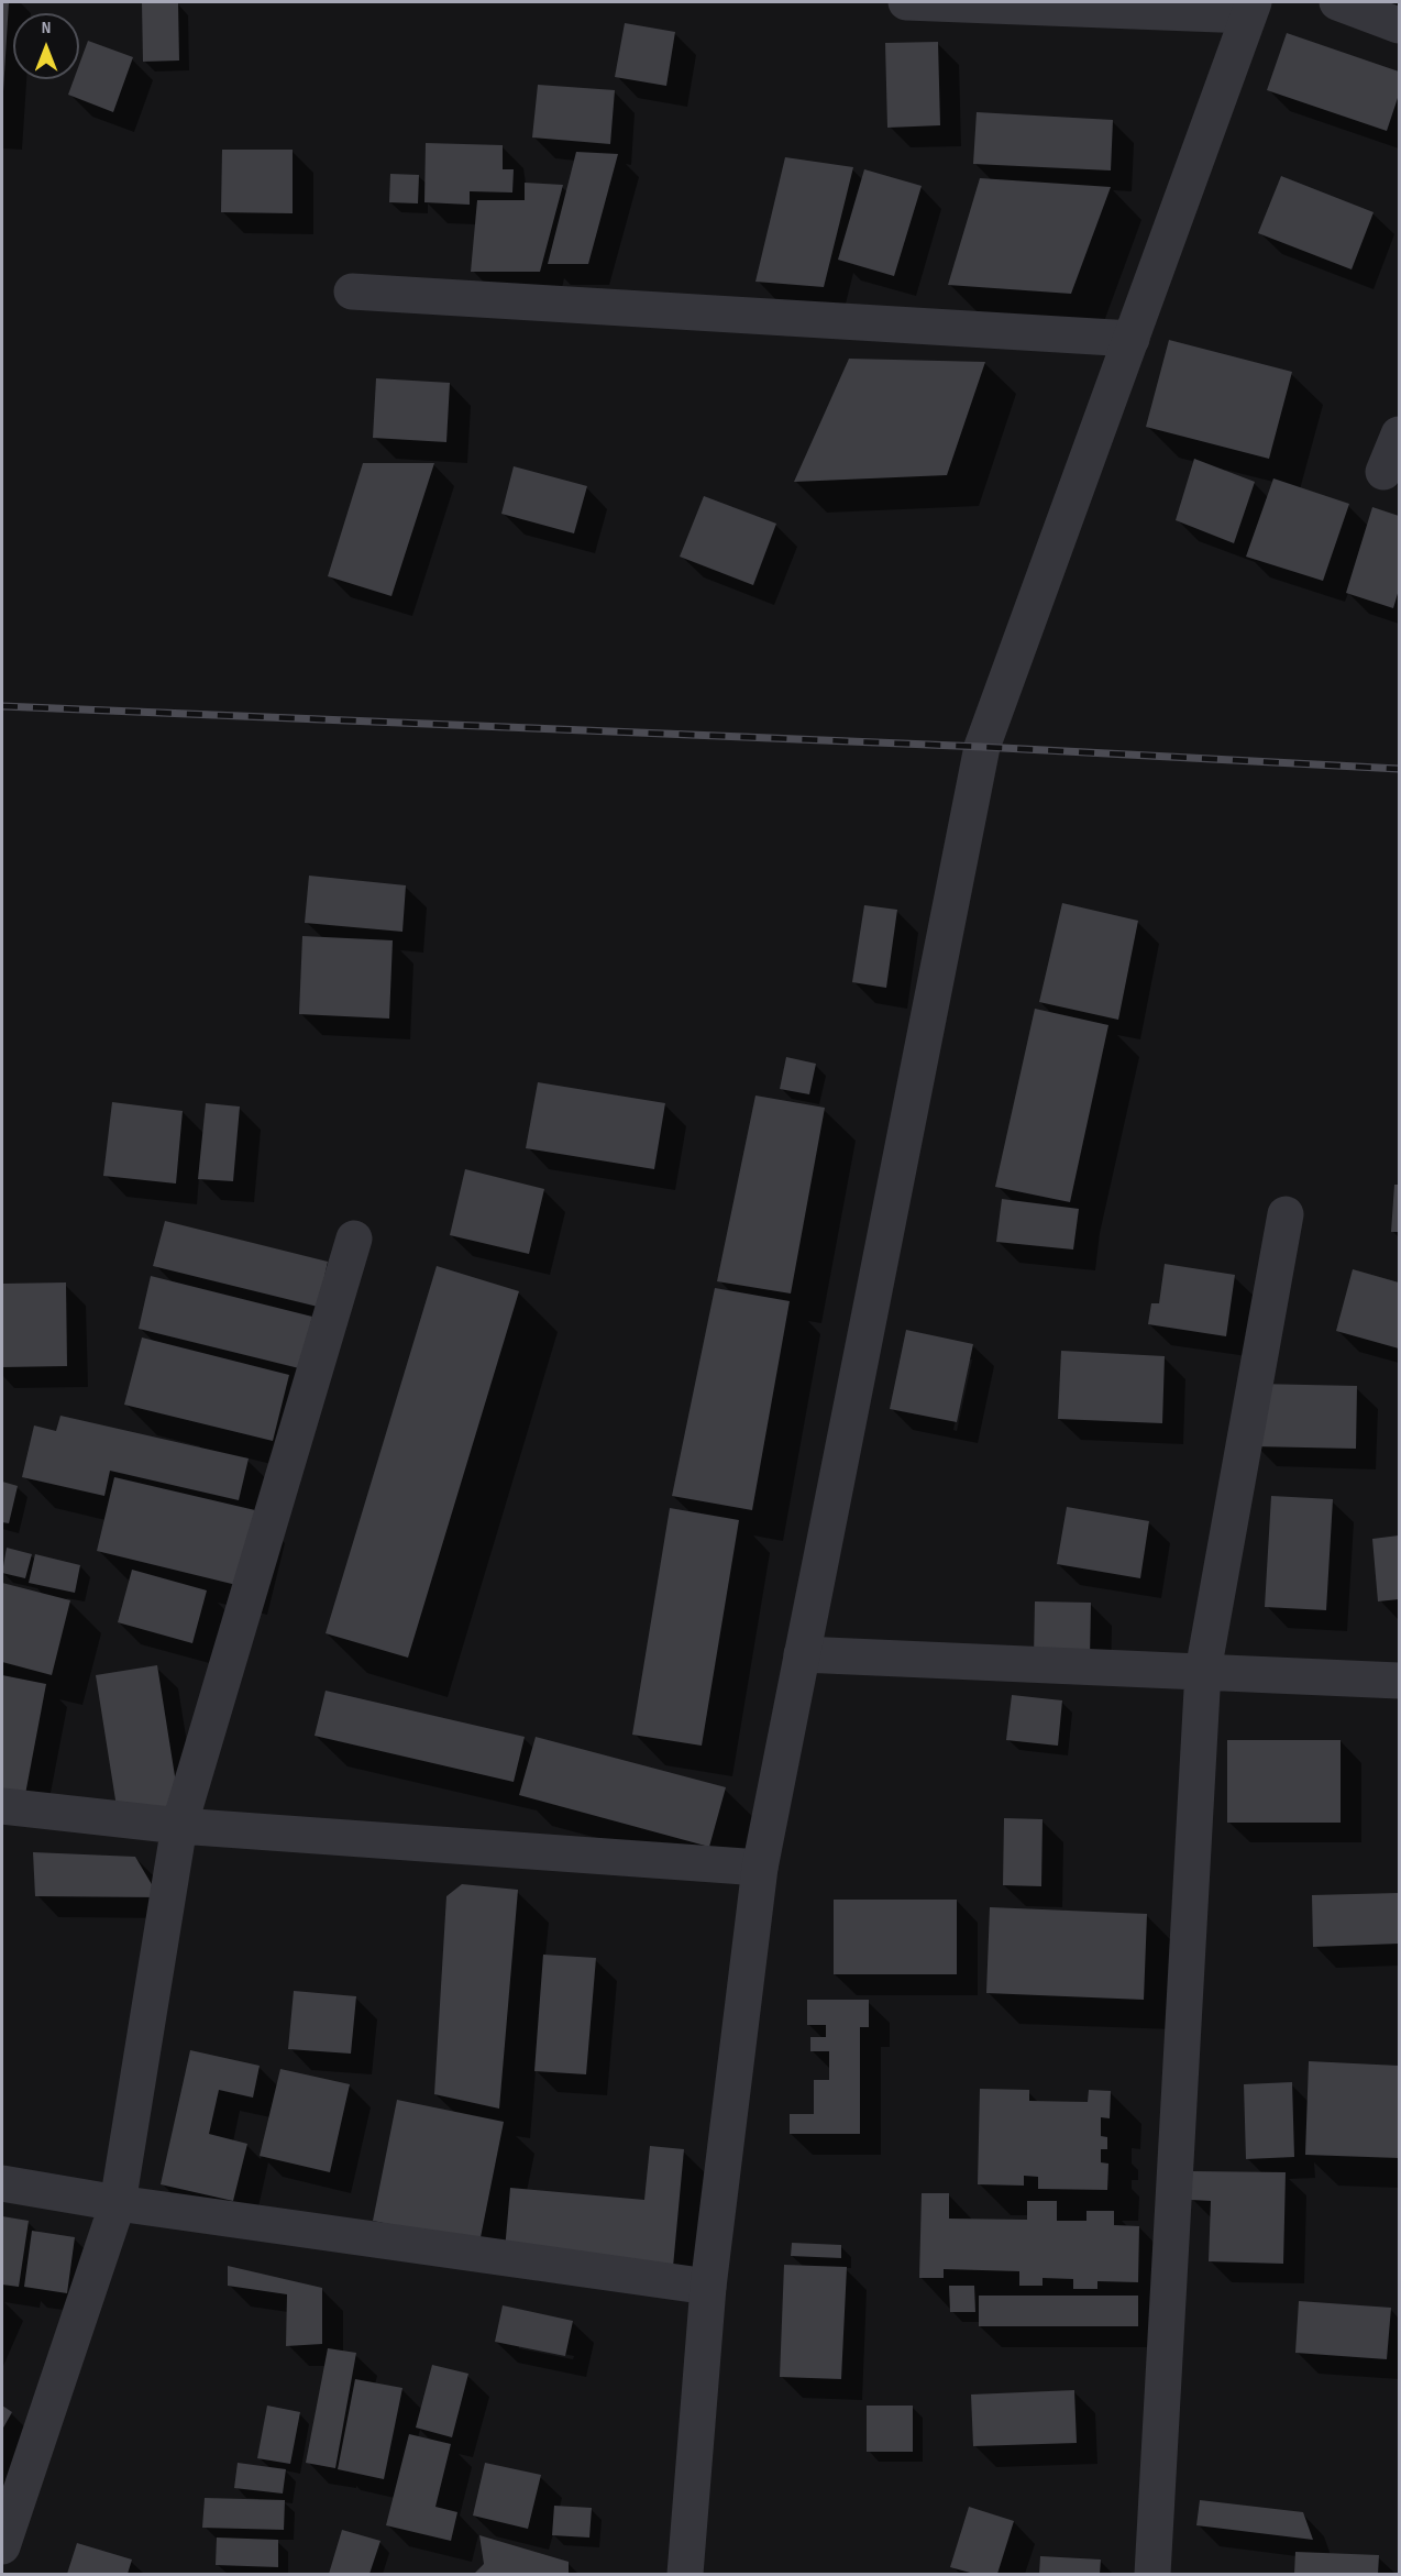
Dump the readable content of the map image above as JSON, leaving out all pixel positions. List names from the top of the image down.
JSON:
{
  "north": "top"
}
